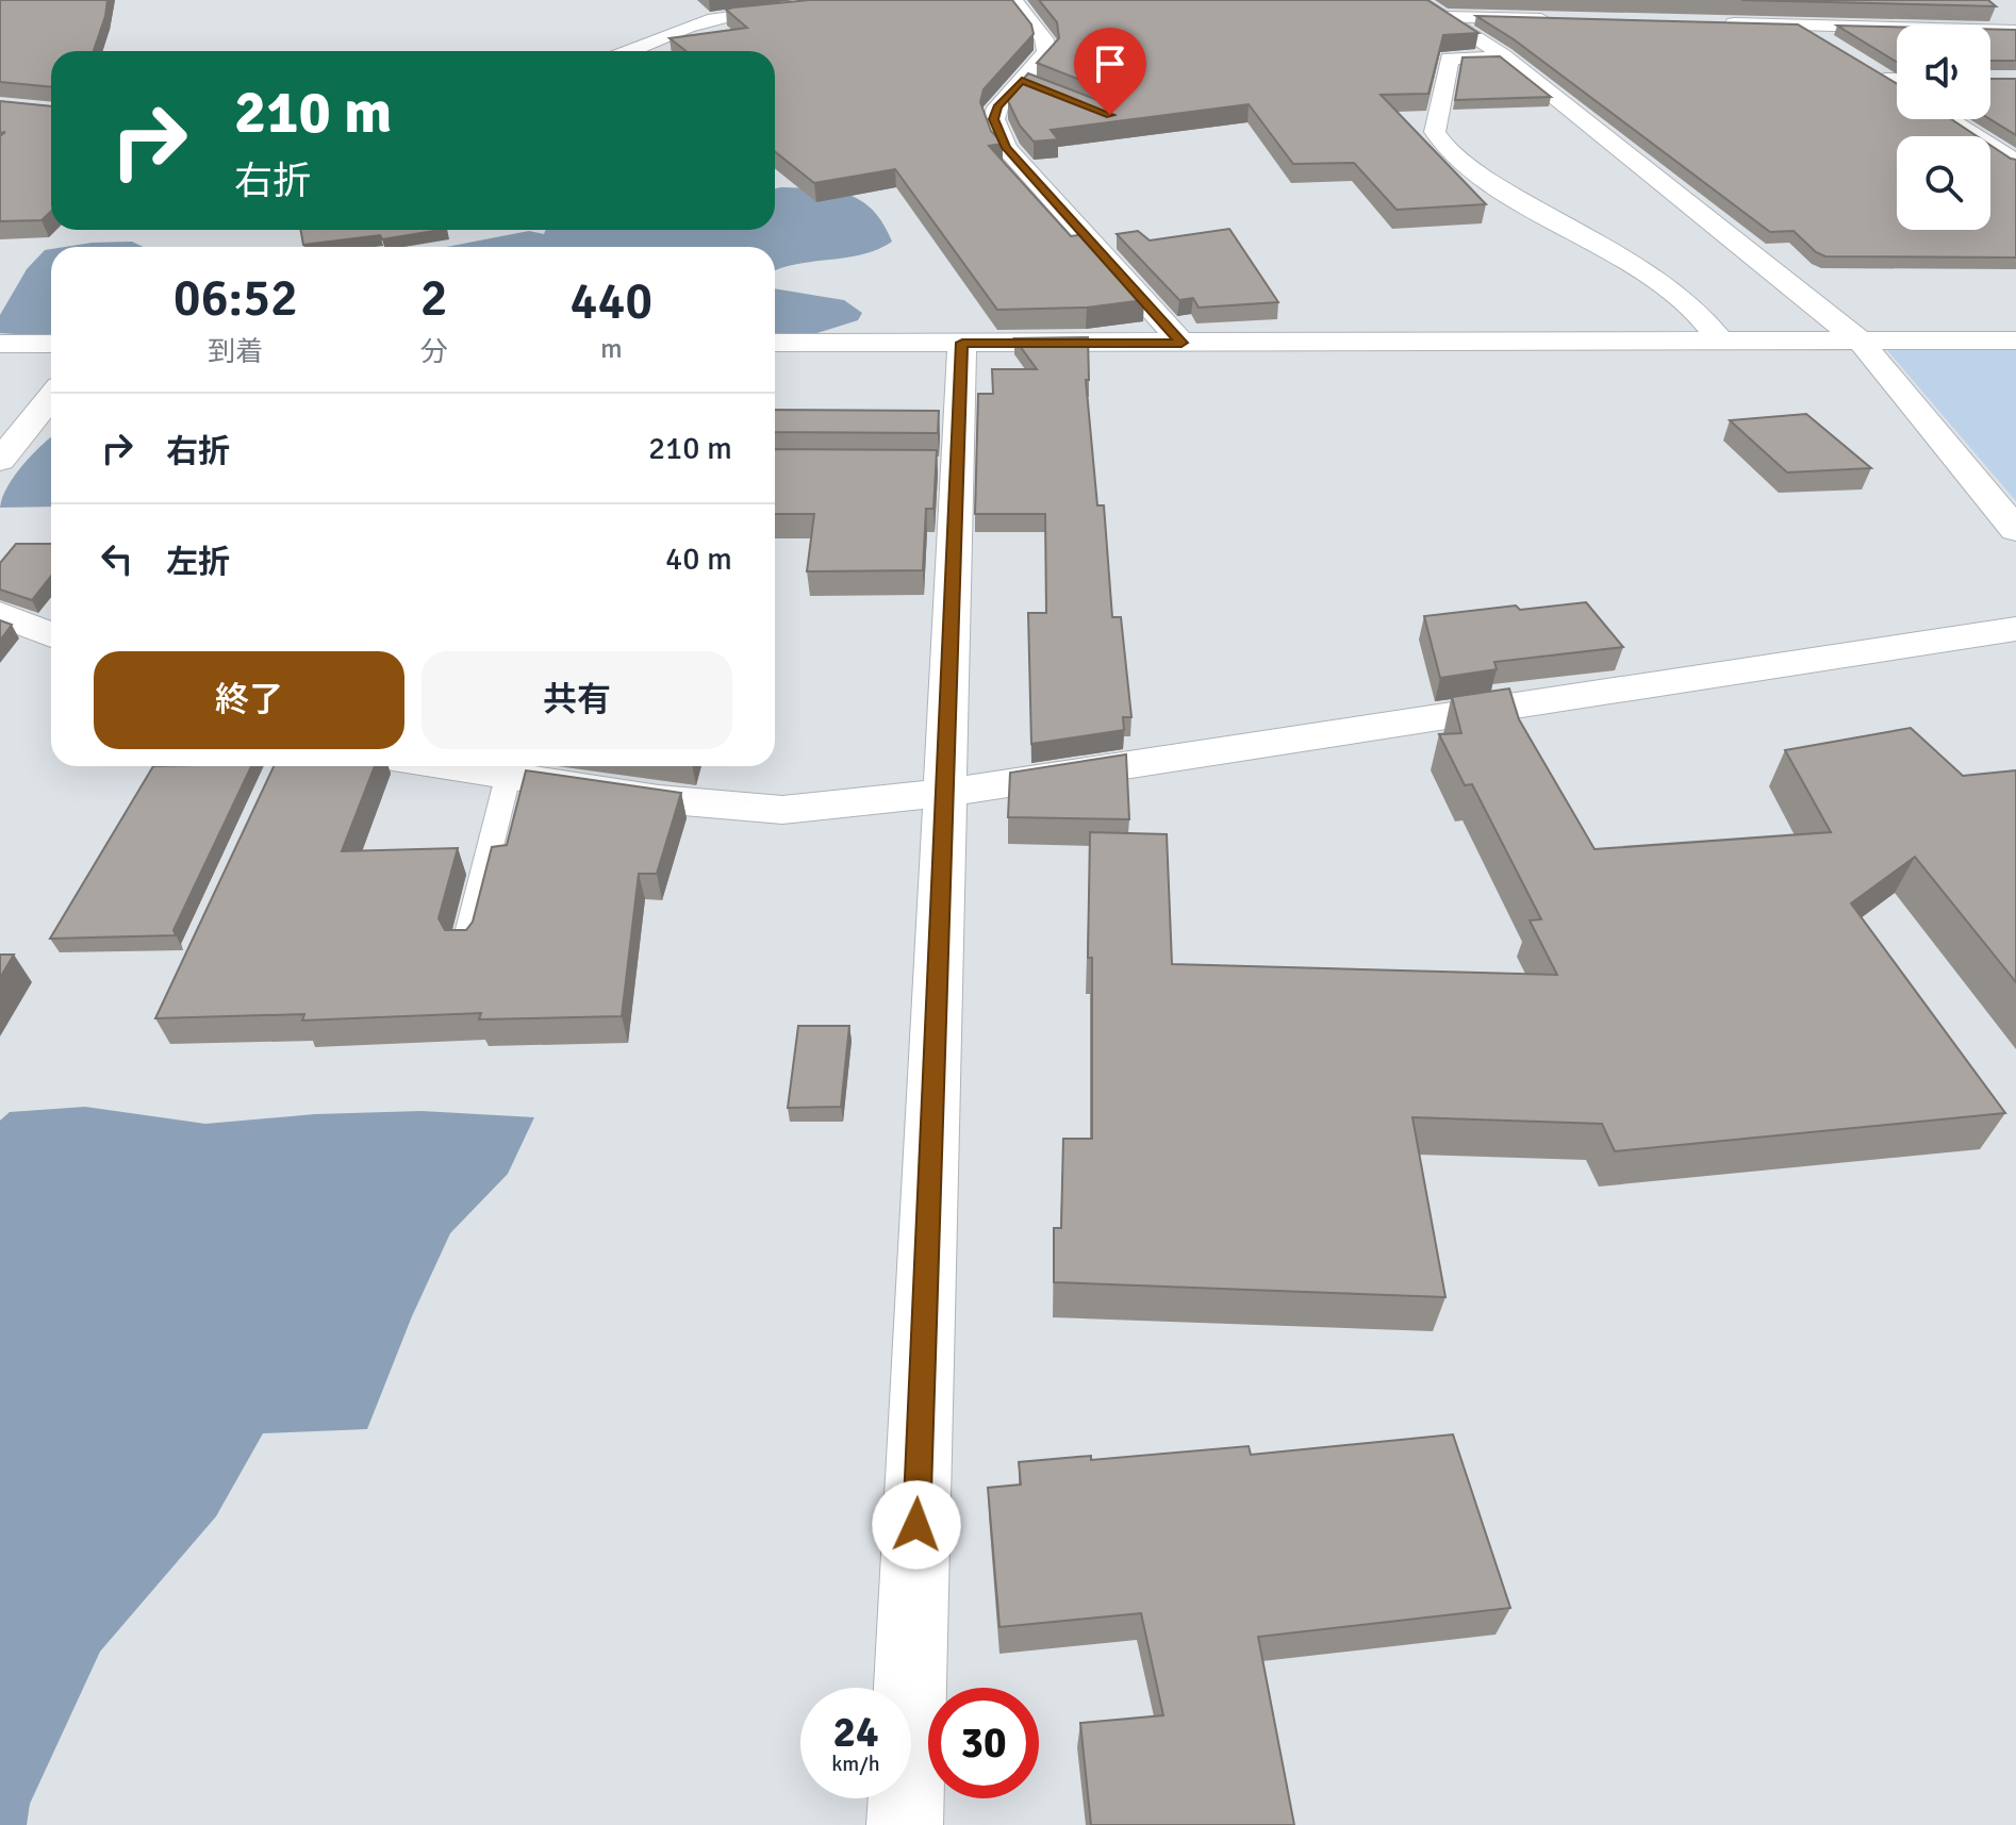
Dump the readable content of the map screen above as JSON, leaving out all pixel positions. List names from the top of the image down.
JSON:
{
  "page": {
    "turn": ["210 m", "右折"],
    "eta": [
      "06:52",
      "到着",
      "2",
      "分",
      "440",
      "m"
    ],
    "list": [
      {
        "name": "右折",
        "value": "210 m"
      },
      {
        "name": "左折",
        "value": "40 m"
      }
    ],
    "buttons": ["終了", "共有"],
    "speed": "24 km/h",
    "limit": "30"
  }
}
